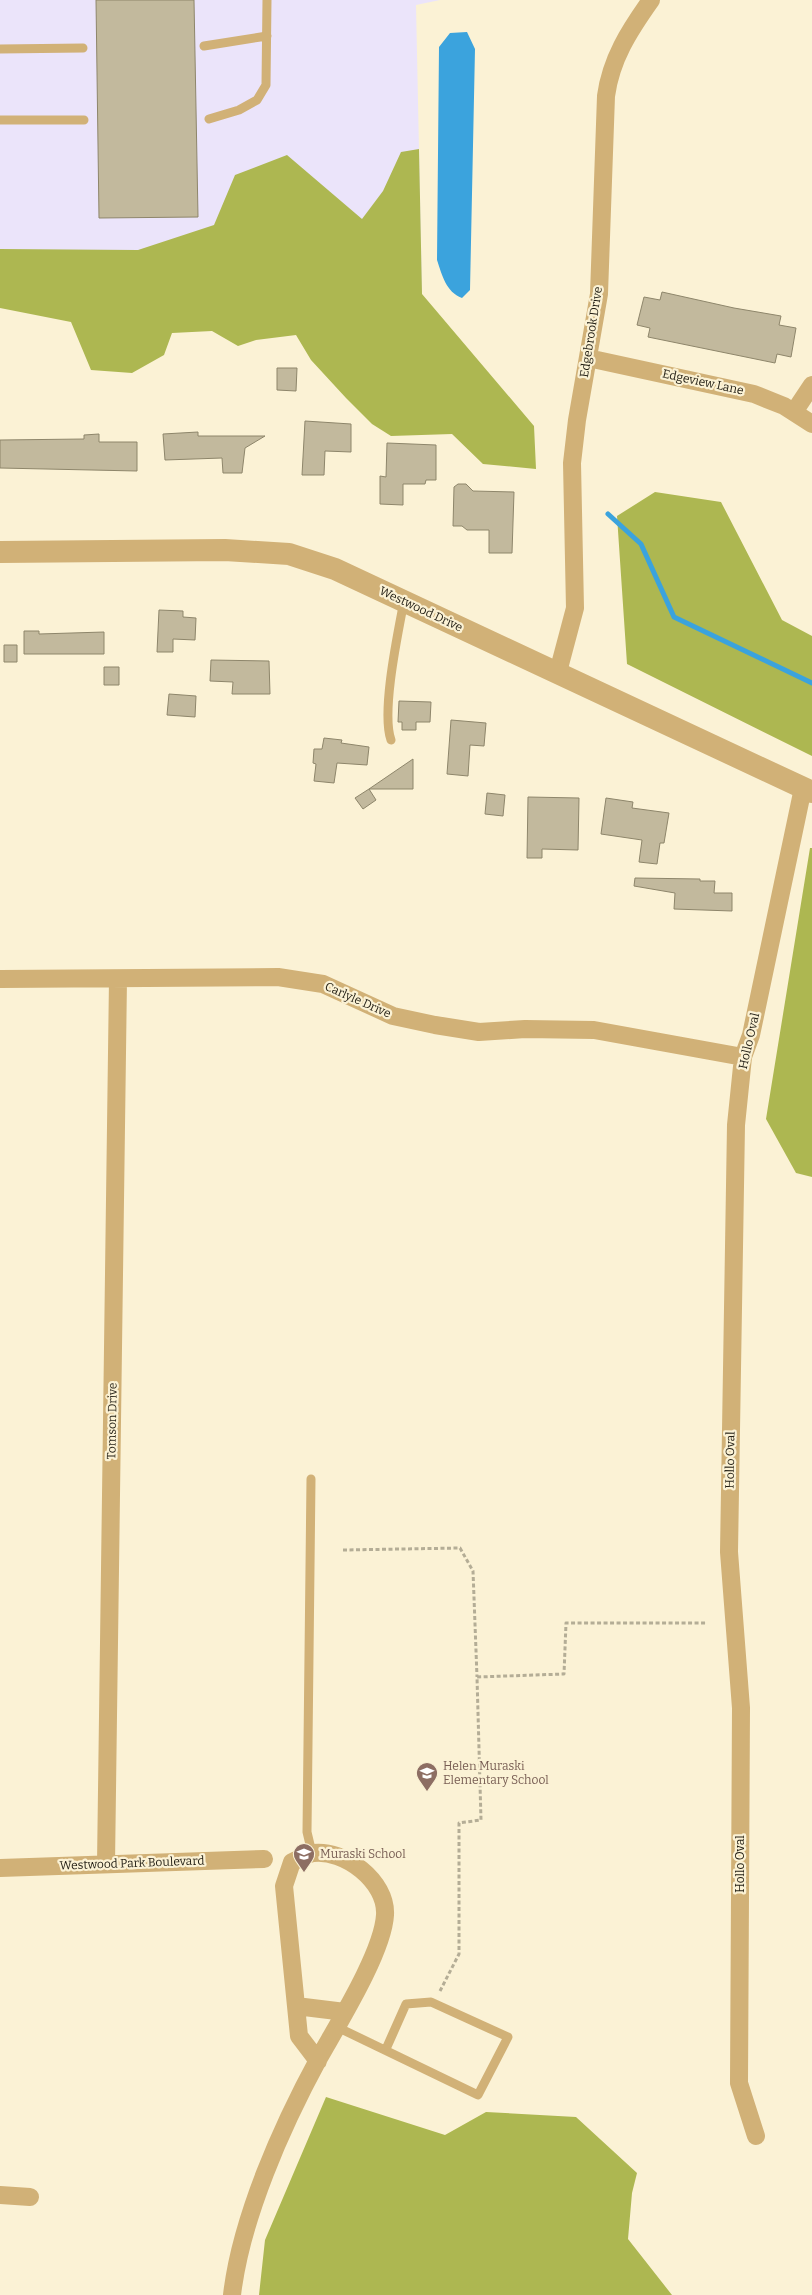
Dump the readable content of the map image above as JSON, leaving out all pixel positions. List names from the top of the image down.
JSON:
{
  "streets": {
    "street": [
      "Edgebrook Drive",
      "Edgeview Lane",
      "Westwood Drive",
      "Carlyle Drive",
      "Hollo Oval",
      "Tomson Drive",
      "Westwood Park Boulevard"
    ]
  },
  "crossings": [
    ["Edgebrook Drive", "Edgeview Lane"],
    ["Edgebrook Drive", "Westwood Drive"],
    ["Westwood Drive", "Hollo Oval"],
    ["Carlyle Drive", "Hollo Oval"],
    ["Carlyle Drive", "Tomson Drive"],
    ["Tomson Drive", "Westwood Park Boulevard"]
  ],
  "places": {
    "school or university": ["Helen Muraski Elementary School", "Muraski School"]
  }
}
